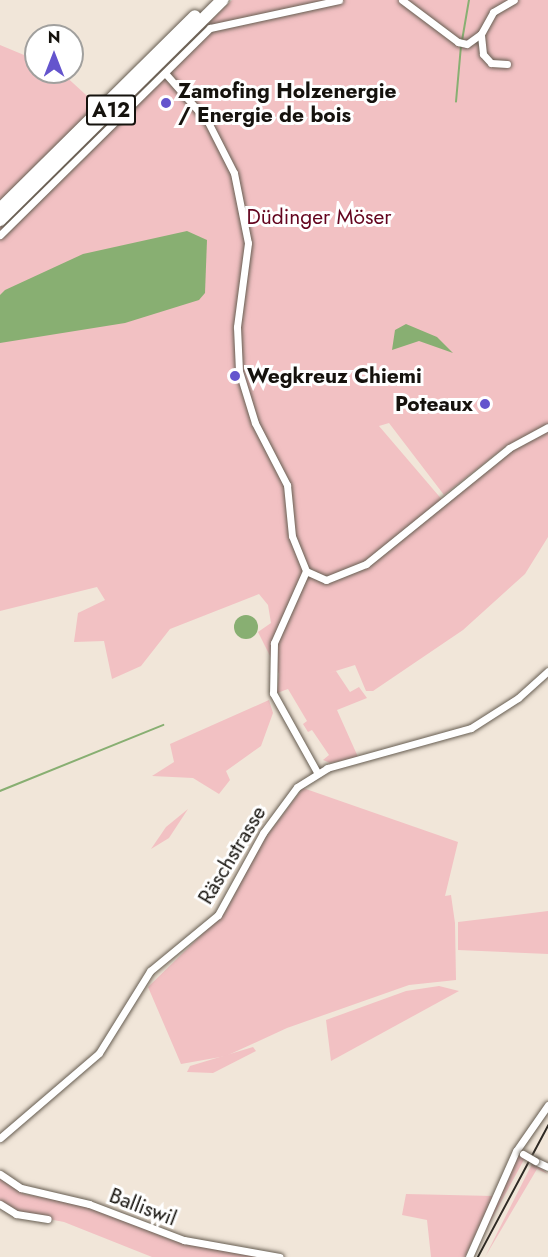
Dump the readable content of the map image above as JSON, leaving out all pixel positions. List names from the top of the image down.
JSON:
{
  "streets": {
    "highway": ["A12"],
    "street": ["Räschstrasse", "Balliswil"]
  },
  "parks": ["Düdinger Möser"],
  "places": ["Zamofing Holzenergie / Energie de bois", "Wegkreuz Chiemi", "Poteaux"],
  "north": "top"
}
